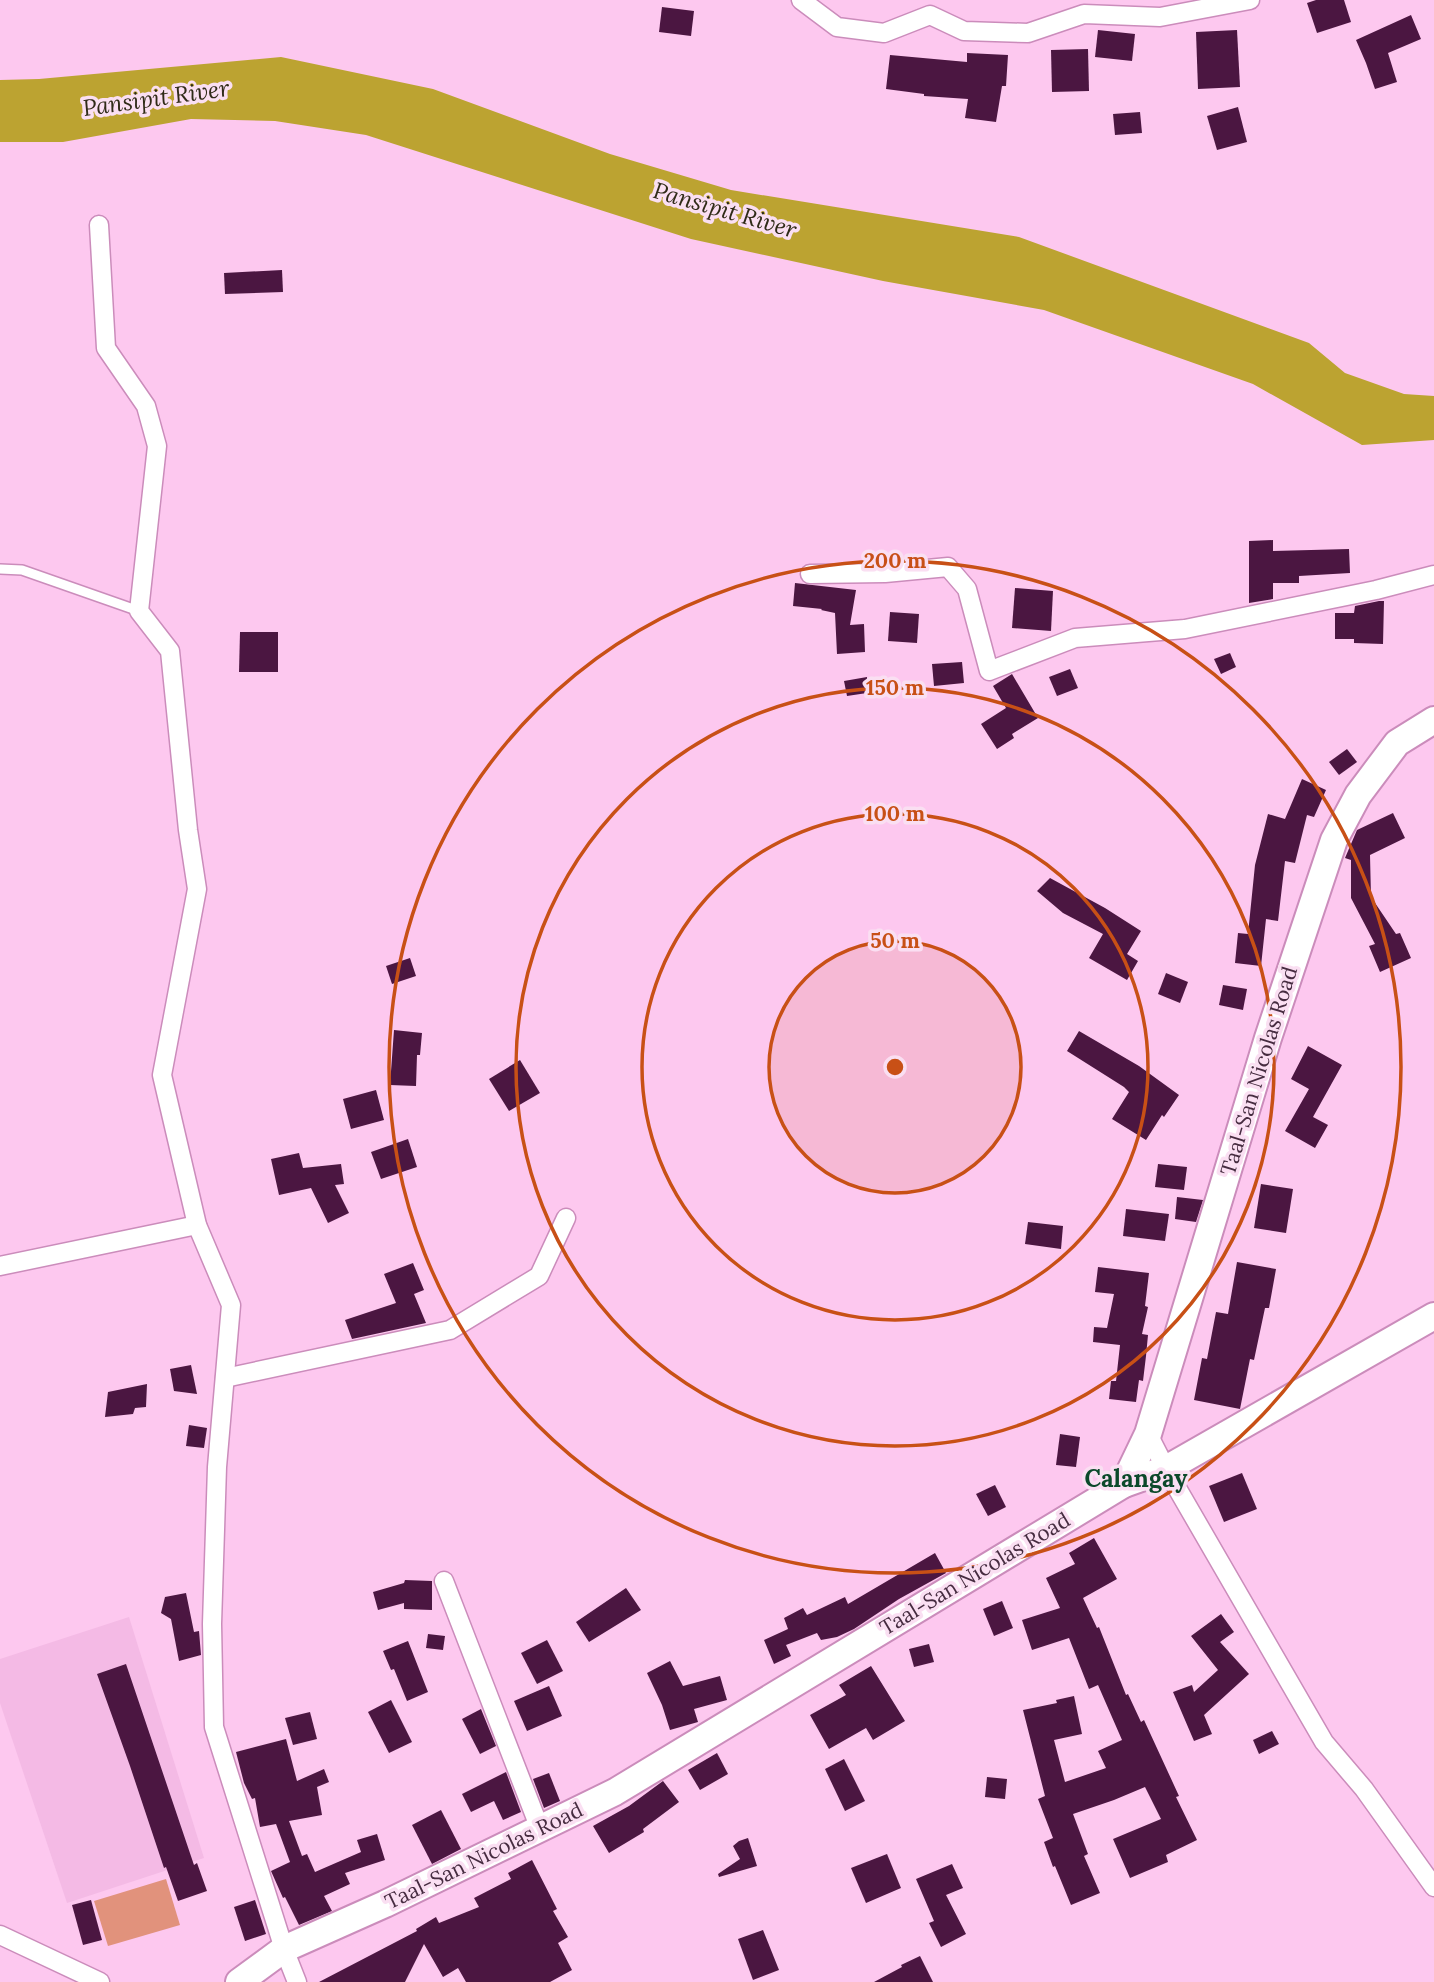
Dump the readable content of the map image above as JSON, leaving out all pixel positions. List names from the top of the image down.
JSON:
{
  "streets": {
    "main road": ["Taal-San Nicolas Road"]
  },
  "districts": ["Calangay"],
  "water": ["Pansipit River"],
  "rings": [
    "200 m",
    "150 m",
    "100 m",
    "50 m"
  ]
}
